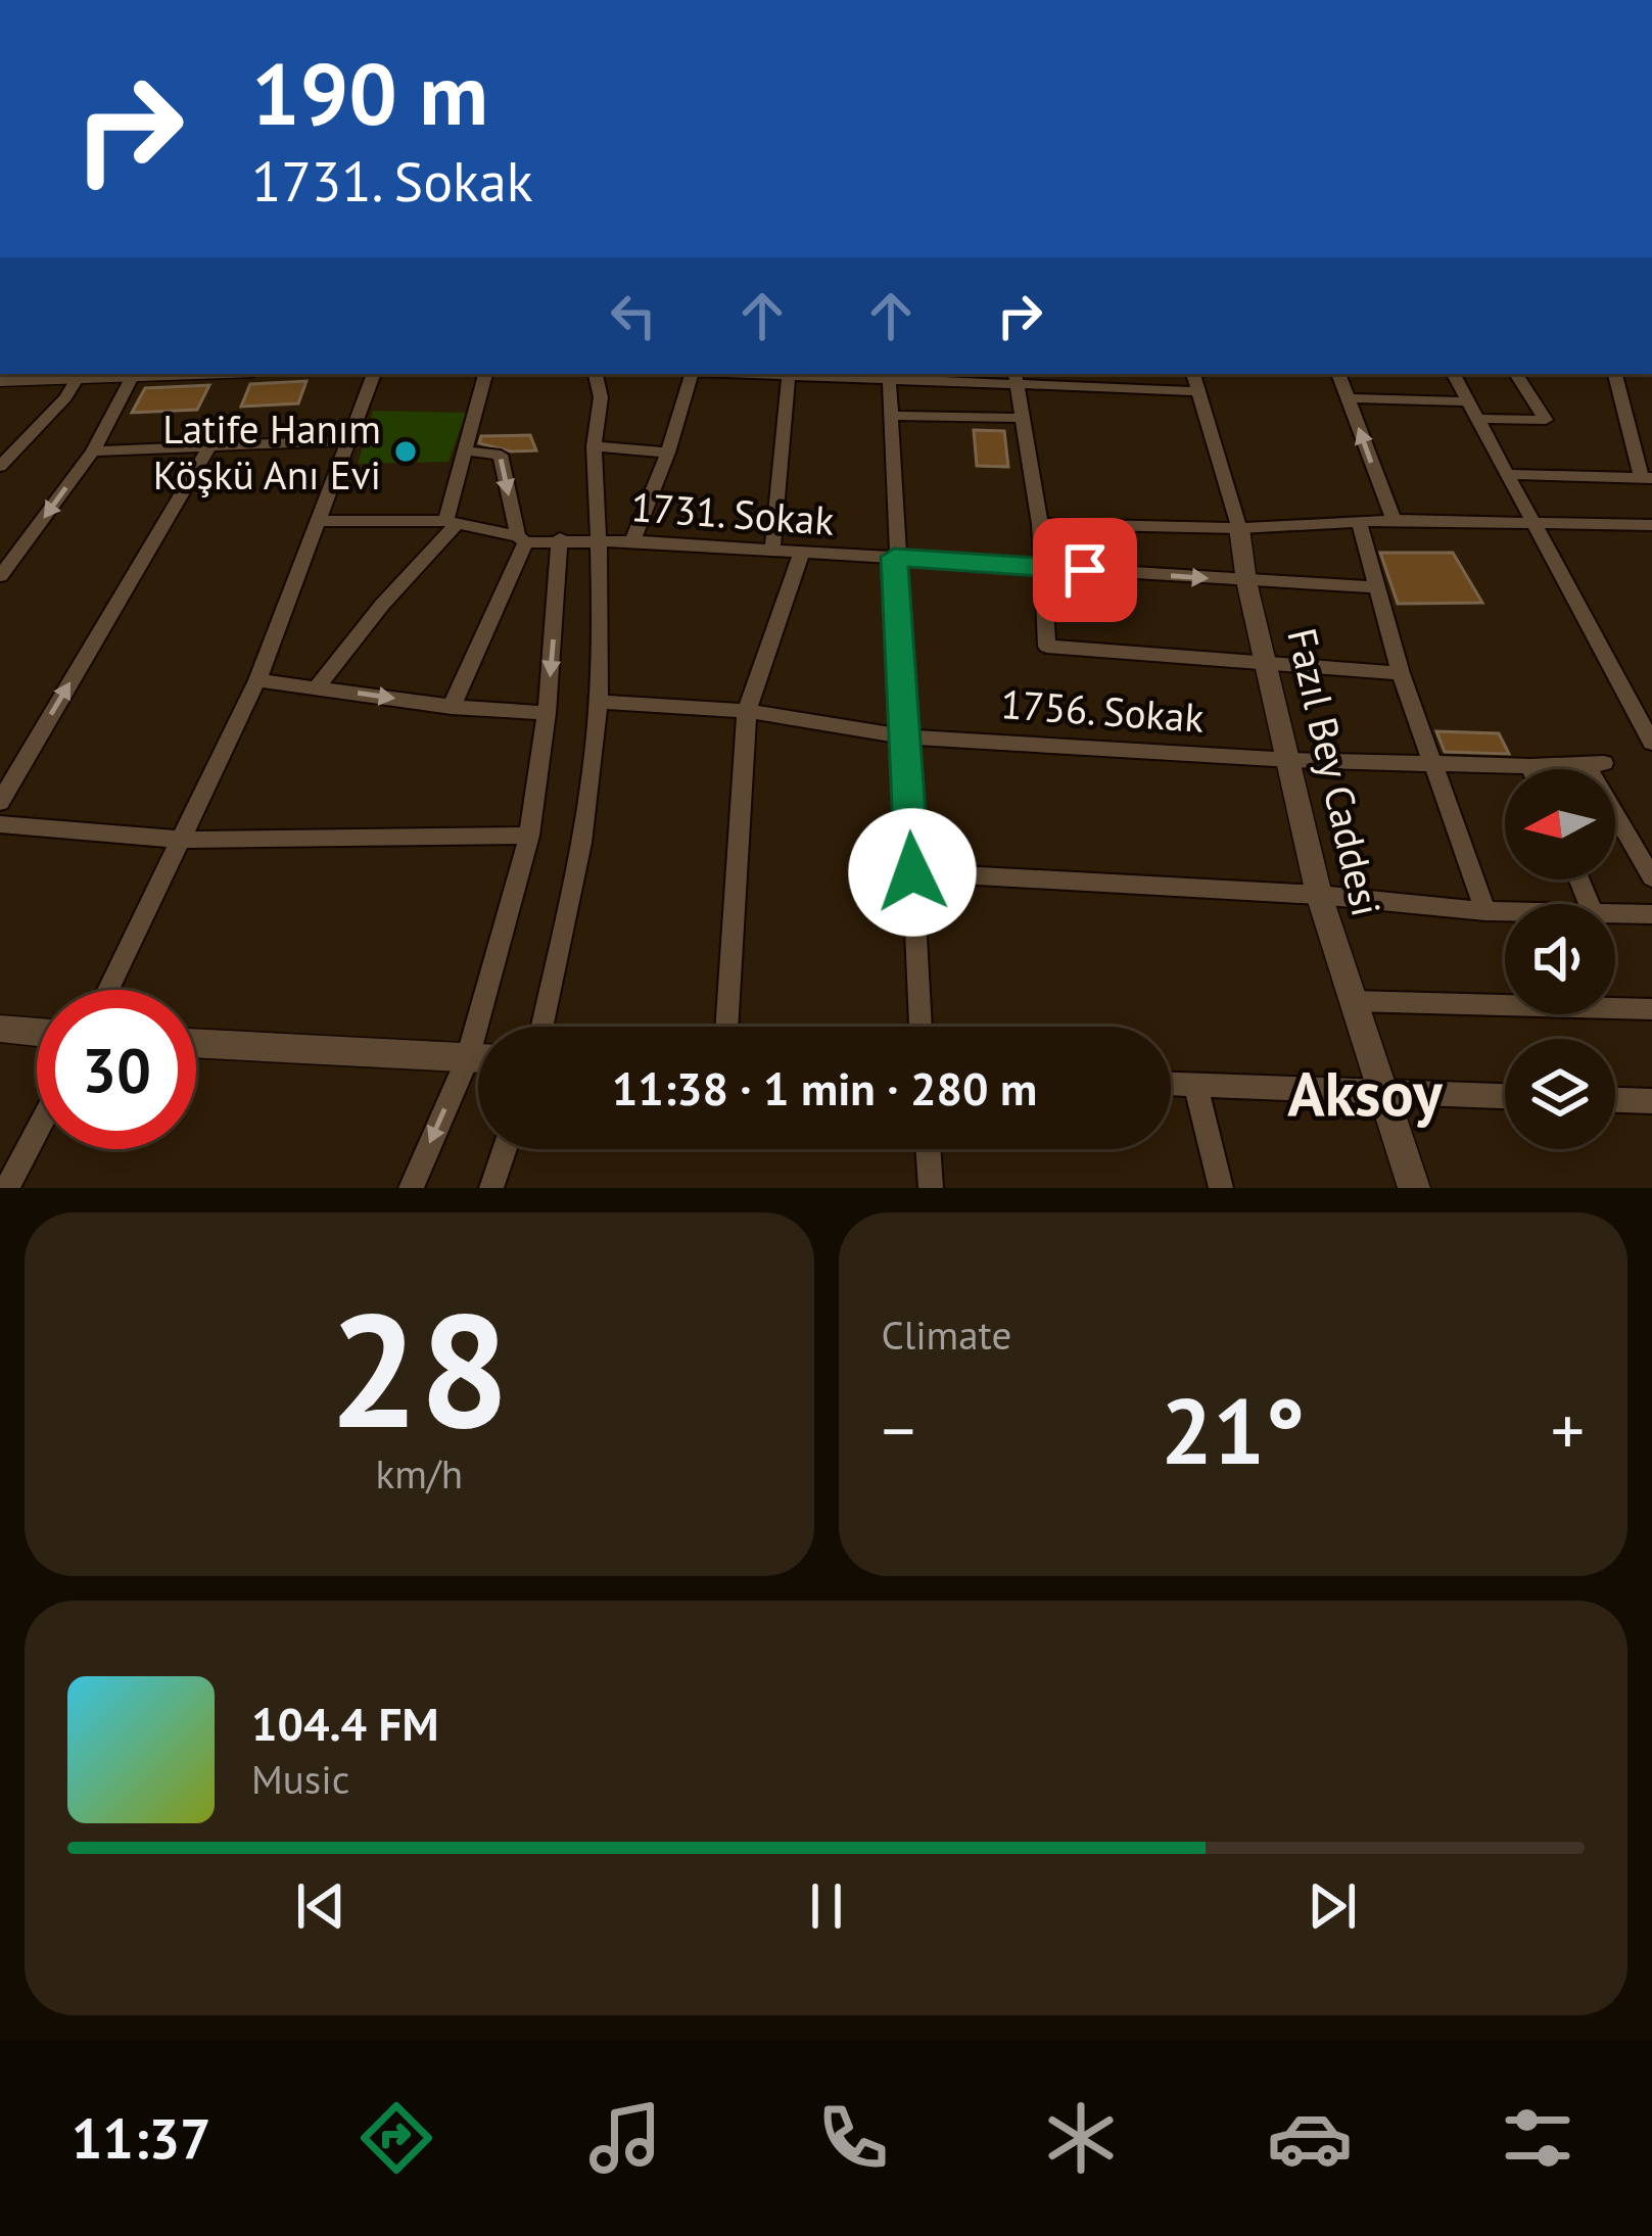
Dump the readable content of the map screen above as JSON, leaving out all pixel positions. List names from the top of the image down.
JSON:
{
  "streets": {
    "street": ["1731. Sokak", "1756. Sokak", "Fazıl Bey Caddesi"]
  },
  "crossings": [
    ["1731. Sokak", "Fazıl Bey Caddesi"],
    ["1756. Sokak", "Fazıl Bey Caddesi"]
  ],
  "districts": ["Aksoy"],
  "places": ["Latife Hanım Köşkü Anı Evi"],
  "north": "left",
  "page": {
    "turn": ["190 m", "1731. Sokak"],
    "limit": "30",
    "trip": "11:38 · 1 min · 280 m",
    "tile": [
      ["28", "km/h"],
      "Climate"
    ],
    "heat": ["−", "21°", "+"],
    "song": ["104.4 FM", "Music"],
    "tabs": "11:37"
  }
}
